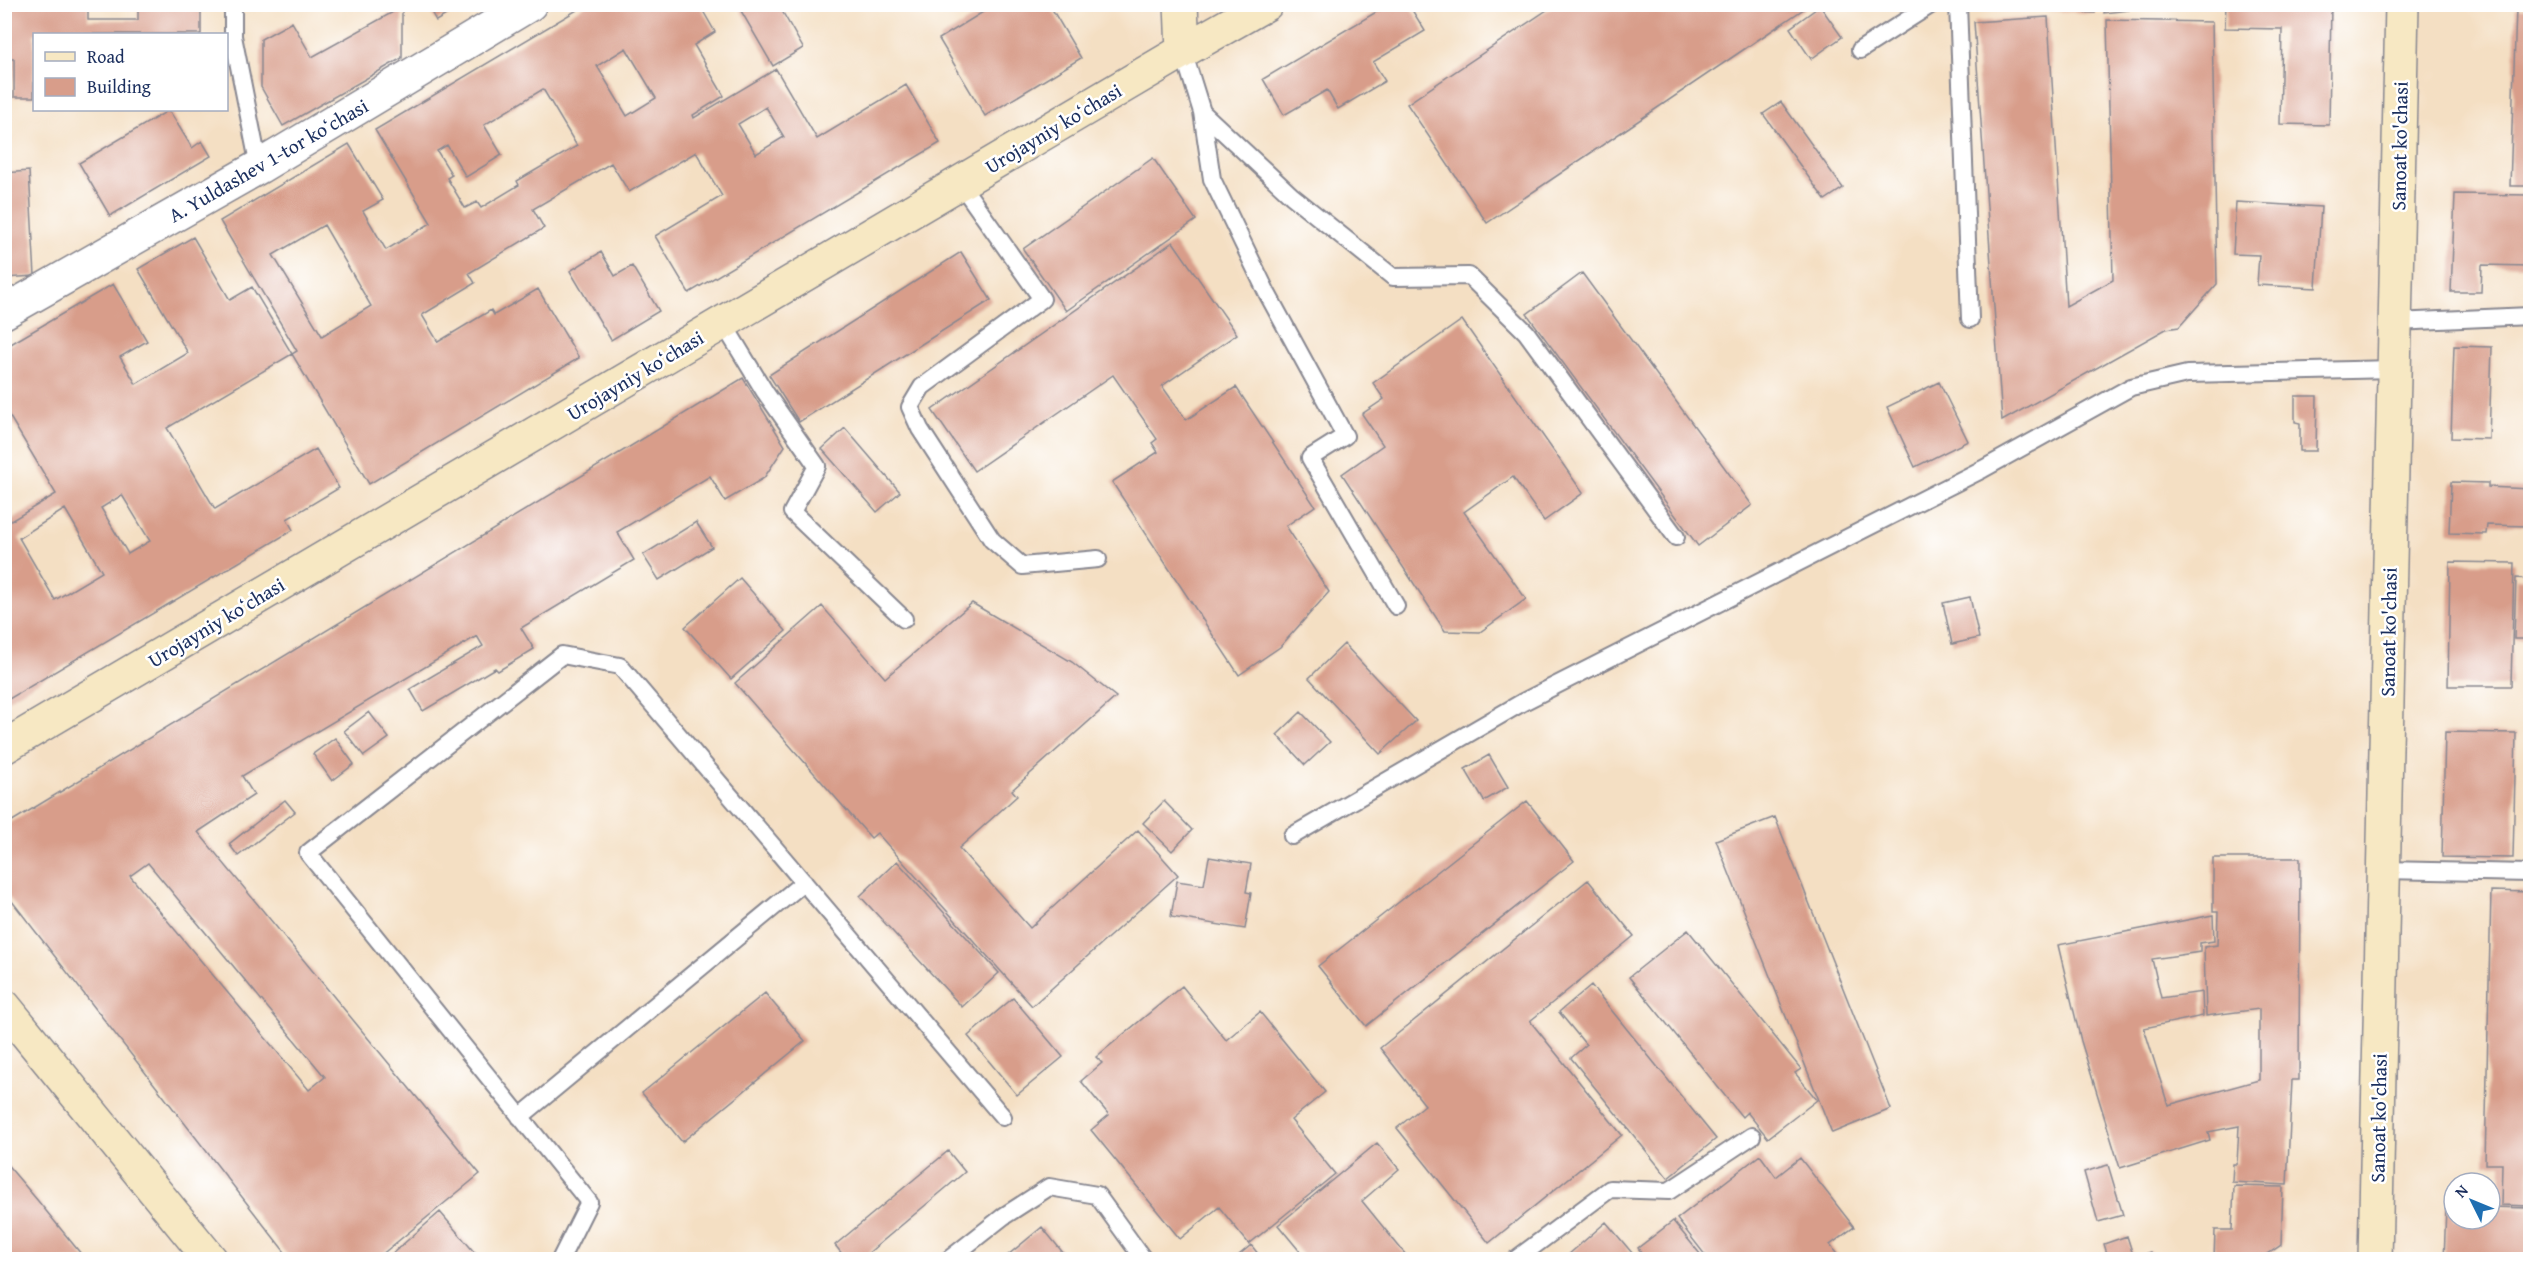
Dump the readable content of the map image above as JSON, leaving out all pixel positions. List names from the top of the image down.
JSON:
{
  "streets": {
    "main road": ["Urоjayniy koʻchasi", "Sanoat ko'chasi"],
    "street": ["A. Yuldashev 1-tor koʻchasi"]
  },
  "legend": ["Road", "Building"],
  "north": "top left"
}
